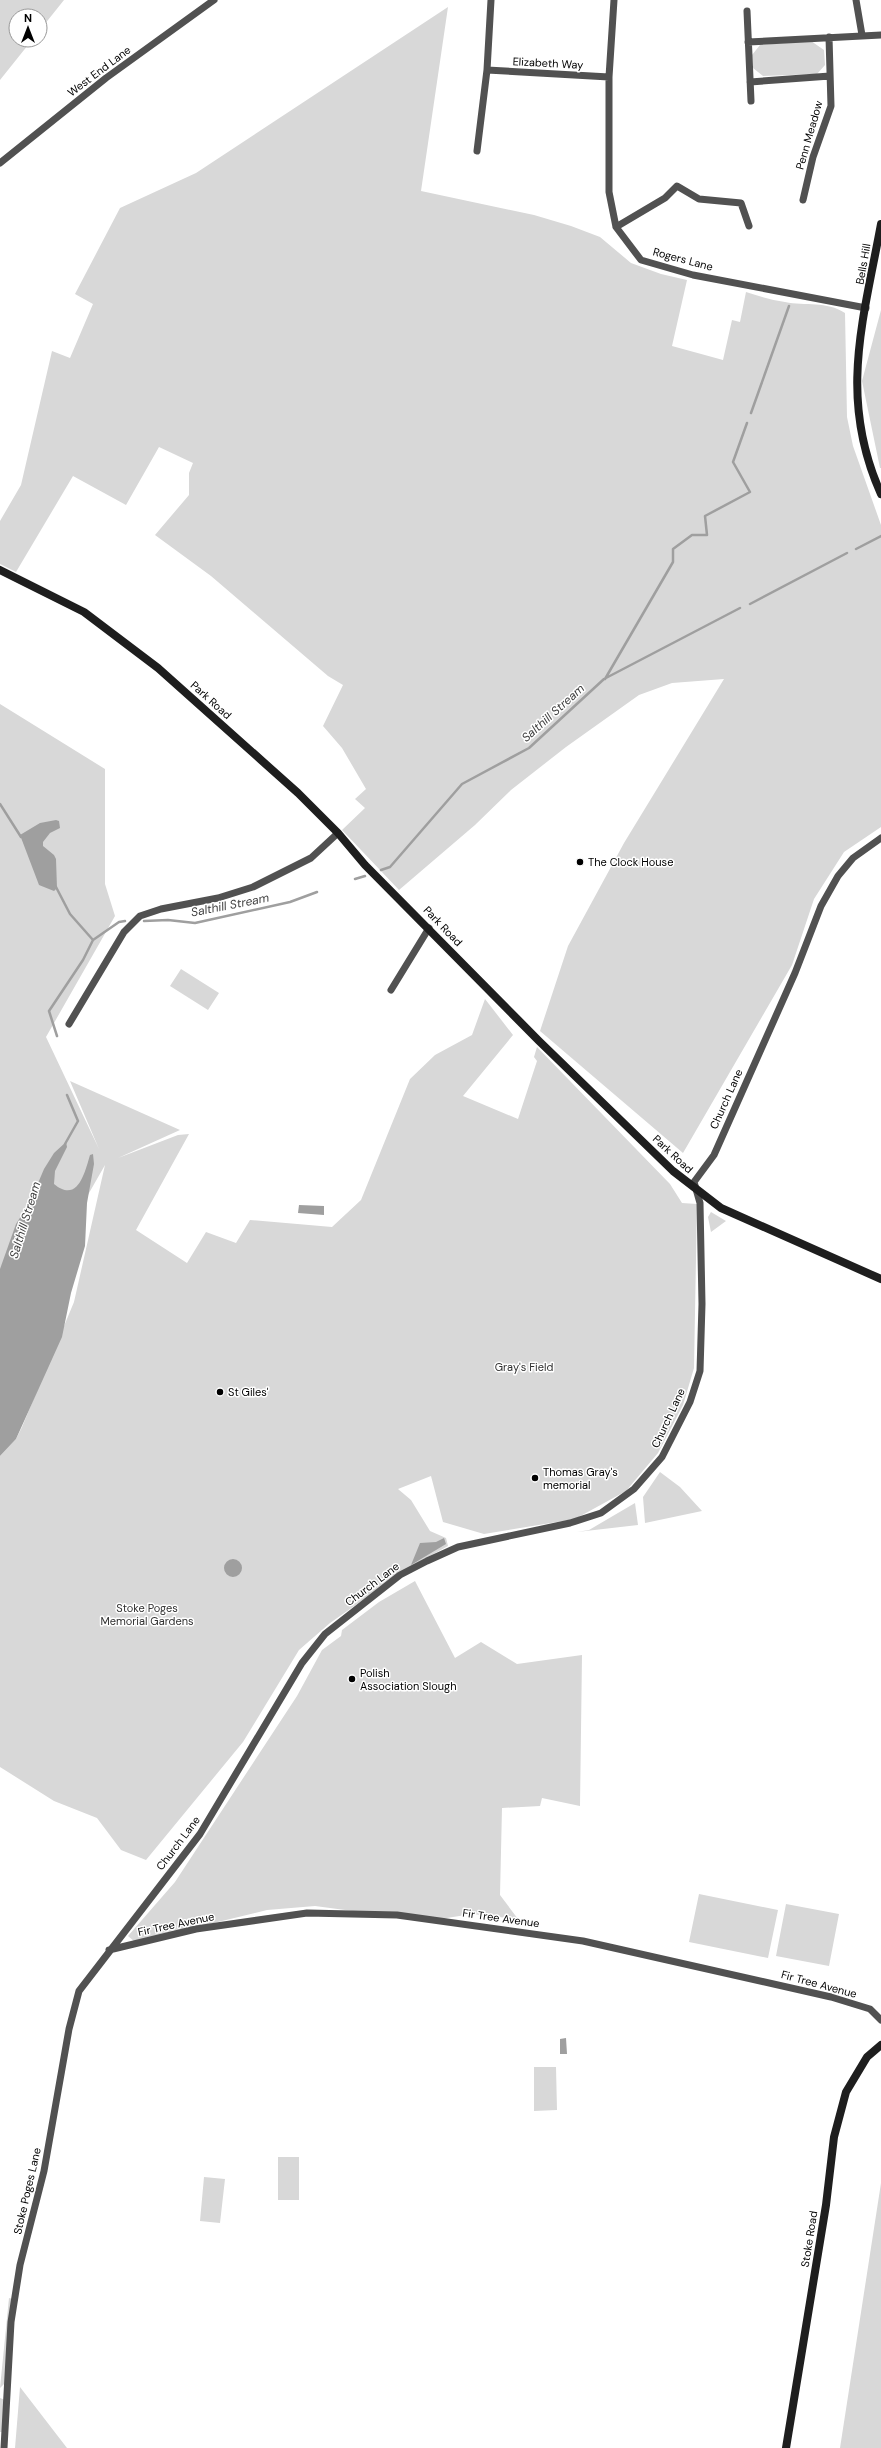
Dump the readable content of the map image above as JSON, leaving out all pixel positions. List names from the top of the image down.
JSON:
{
  "streets": {
    "main road": ["Bells Hill", "Park Road", "Stoke Road"],
    "street": [
      "Elizabeth Way",
      "West End Lane",
      "Penn Meadow",
      "Rogers Lane",
      "Church Lane",
      "Fir Tree Avenue",
      "Stoke Poges Lane"
    ]
  },
  "crossings": [
    ["Elizabeth Way", "Rogers Lane"],
    ["Rogers Lane", "Bells Hill"],
    ["Park Road", "Church Lane"],
    ["Church Lane", "Fir Tree Avenue"],
    ["Church Lane", "Stoke Poges Lane"],
    ["Fir Tree Avenue", "Stoke Poges Lane"]
  ],
  "water": ["Salthill Stream"],
  "parks": ["Gray's Field", "Stoke Poges Memorial Gardens"],
  "places": [
    "The Clock House",
    "St Giles'",
    "Thomas Gray's memorial",
    "Polish Association Slough"
  ],
  "north": "top"
}
